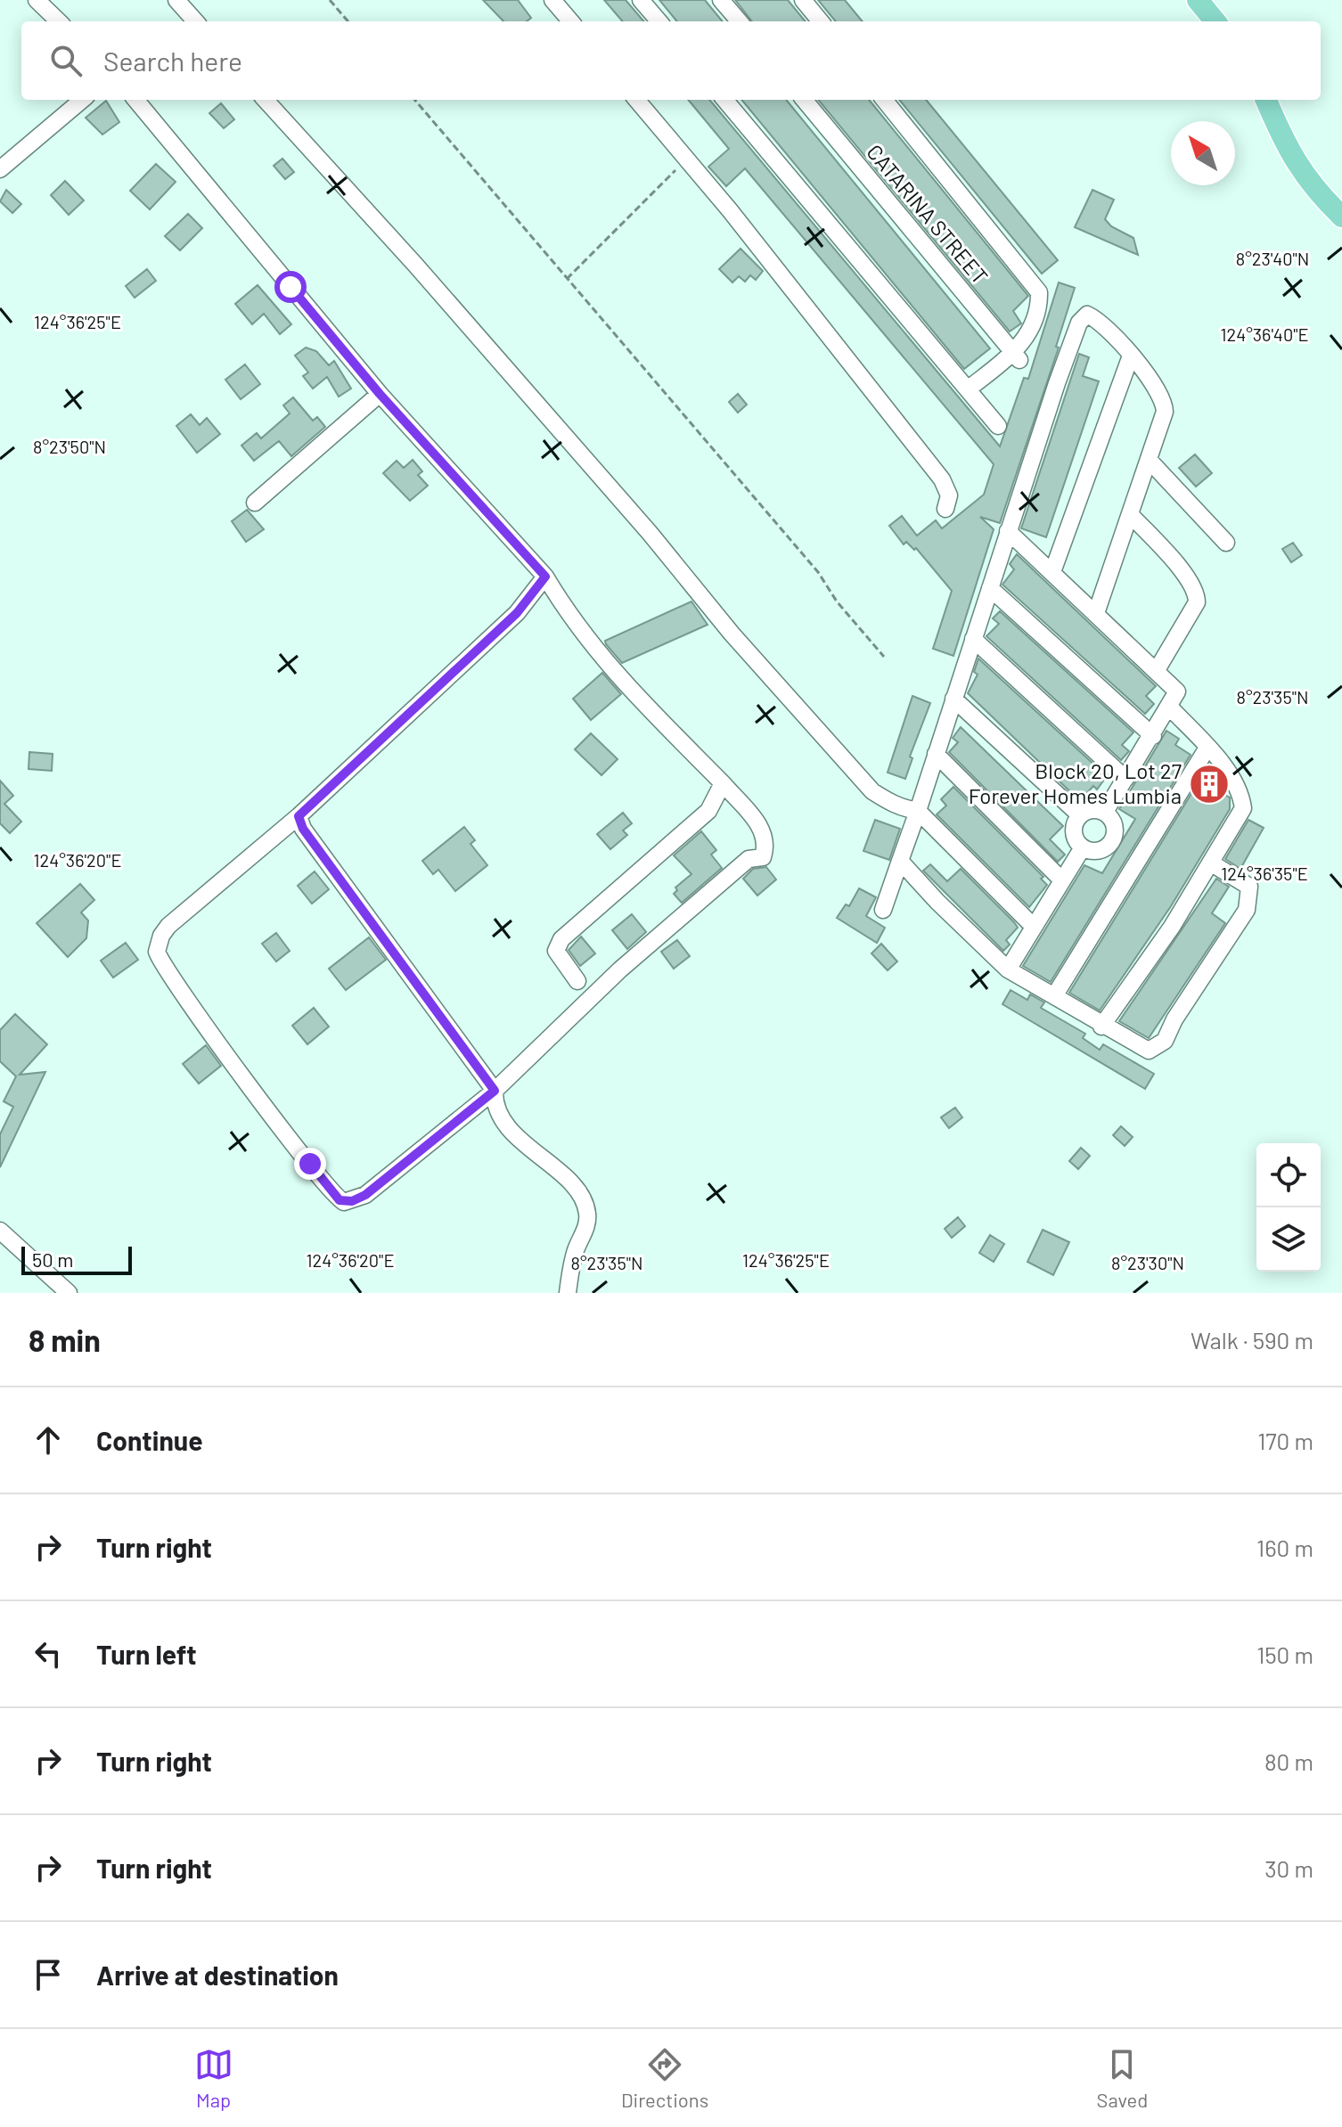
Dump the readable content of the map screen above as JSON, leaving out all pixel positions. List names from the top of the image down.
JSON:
{
  "streets": {
    "street": ["CATARINA STREET"]
  },
  "places": {
    "building": ["Block 20, Lot 27 Forever Homes Lumbia"]
  },
  "scale_bar": "50 m",
  "north": "top left",
  "page": {
    "search": "Search here",
    "scale": "50 m",
    "heading": ["8 min", "Walk · 590 m"],
    "list": [
      ["Continue", "170 m"],
      ["Turn right", "160 m"],
      ["Turn left", "150 m"],
      ["Turn right", "80 m"],
      ["Turn right", "30 m"],
      "Arrive at destination"
    ],
    "nav": ["Map", "Directions", "Saved"]
  },
  "coordinates": [
    "8°23'40\"N",
    "124°36'25\"E",
    "124°36'40\"E",
    "8°23'50\"N",
    "8°23'35\"N",
    "124°36'20\"E",
    "124°36'35\"E",
    "8°23'30\"N"
  ]
}
